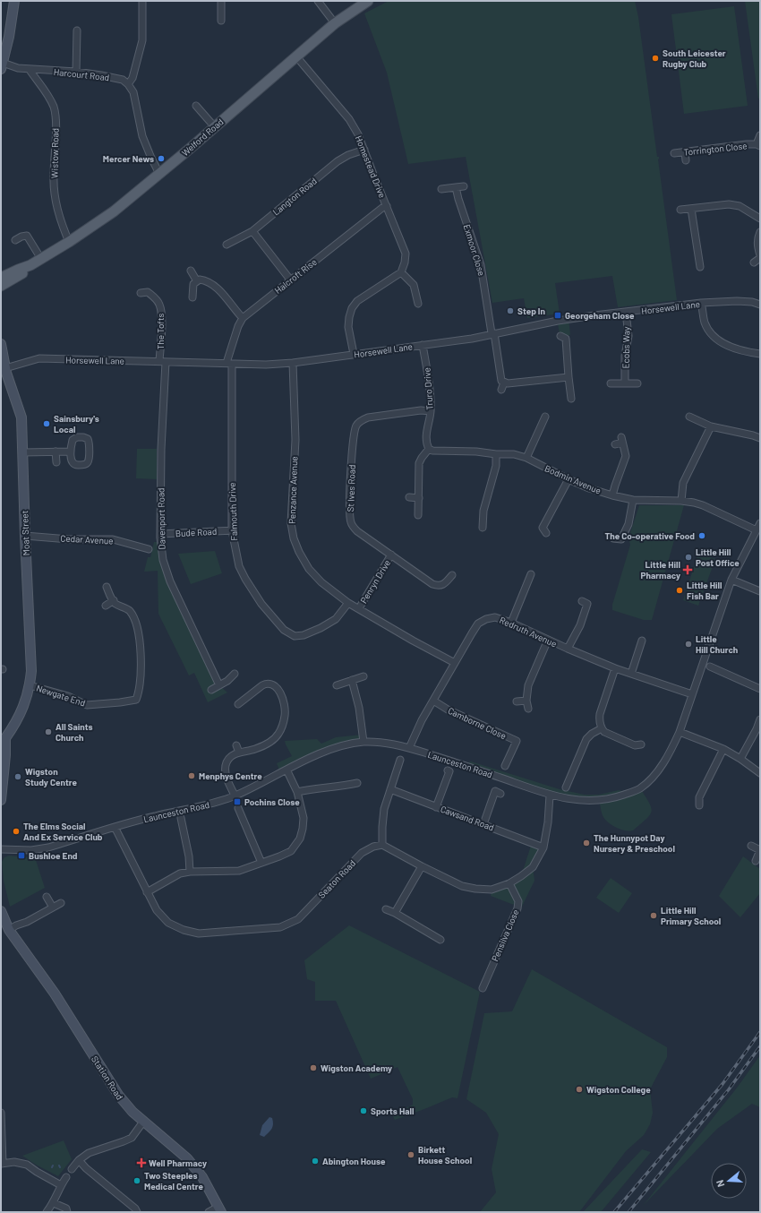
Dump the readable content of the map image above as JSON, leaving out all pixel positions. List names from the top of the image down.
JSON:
{
  "streets": {
    "main road": ["Welford Road", "Moat Street", "Station Road"],
    "street": [
      "Harcourt Road",
      "Torrington Close",
      "Wistow Road",
      "Homestead Drive",
      "Langton Road",
      "Exmoor Close",
      "Halcroft Rise",
      "Horsewell Lane",
      "The Tofts",
      "Ecobs Way",
      "Truro Drive",
      "Bodmin Avenue",
      "St Ives Road",
      "Penzance Avenue",
      "Falmouth Drive",
      "Davenport Road",
      "Bude Road",
      "Cedar Avenue",
      "Penryn Drive",
      "Redruth Avenue",
      "Newgate End",
      "Camborne Close",
      "Launceston Road",
      "Cawsand Road",
      "Seaton Road",
      "Pensilva Close"
    ]
  },
  "crossings": [
    ["Harcourt Road", "Wistow Road"],
    ["Welford Road", "Wistow Road"],
    ["Welford Road", "Homestead Drive"],
    ["Homestead Drive", "Langton Road"],
    ["Homestead Drive", "Halcroft Rise"],
    ["Exmoor Close", "Horsewell Lane"],
    ["Halcroft Rise", "Horsewell Lane"],
    ["Halcroft Rise", "Falmouth Drive"],
    ["Horsewell Lane", "The Tofts"],
    ["Horsewell Lane", "Ecobs Way"],
    ["Horsewell Lane", "Truro Drive"],
    ["Horsewell Lane", "Penzance Avenue"],
    ["Horsewell Lane", "Falmouth Drive"],
    ["Horsewell Lane", "Davenport Road"],
    ["Horsewell Lane", "Moat Street"],
    ["The Tofts", "Davenport Road"],
    ["Truro Drive", "Bodmin Avenue"],
    ["Truro Drive", "St Ives Road"],
    ["Bodmin Avenue", "Launceston Road"],
    ["St Ives Road", "Penryn Drive"],
    ["Penzance Avenue", "Falmouth Drive"],
    ["Penzance Avenue", "Penryn Drive"],
    ["Penzance Avenue", "Redruth Avenue"],
    ["Falmouth Drive", "Bude Road"],
    ["Davenport Road", "Bude Road"],
    ["Moat Street", "Cedar Avenue"],
    ["Moat Street", "Newgate End"],
    ["Redruth Avenue", "Camborne Close"],
    ["Redruth Avenue", "Launceston Road"],
    ["Launceston Road", "Seaton Road"]
  ],
  "places": {
    "other": [
      "South Leicester Rugby Club",
      "Mercer News",
      "Step In",
      "Sainsbury's Local",
      "The Co-operative Food",
      "Little Hill Post Office",
      "Little Hill Fish Bar",
      "Little Hill Church",
      "All Saints Church",
      "Menphys Centre",
      "Wigston Study Centre",
      "The Elms Social And Ex Service Club",
      "The Hunnypot Day Nursery & Preschool",
      "Little Hill Primary School",
      "Wigston Academy",
      "Wigston College",
      "Sports Hall",
      "Birkett House School",
      "Abington House",
      "Two Steeples Medical Centre"
    ],
    "transit": ["Georgeham Close", "Pochins Close", "Bushloe End"],
    "health": ["Little Hill Pharmacy", "Well Pharmacy"]
  },
  "north": "left"
}
